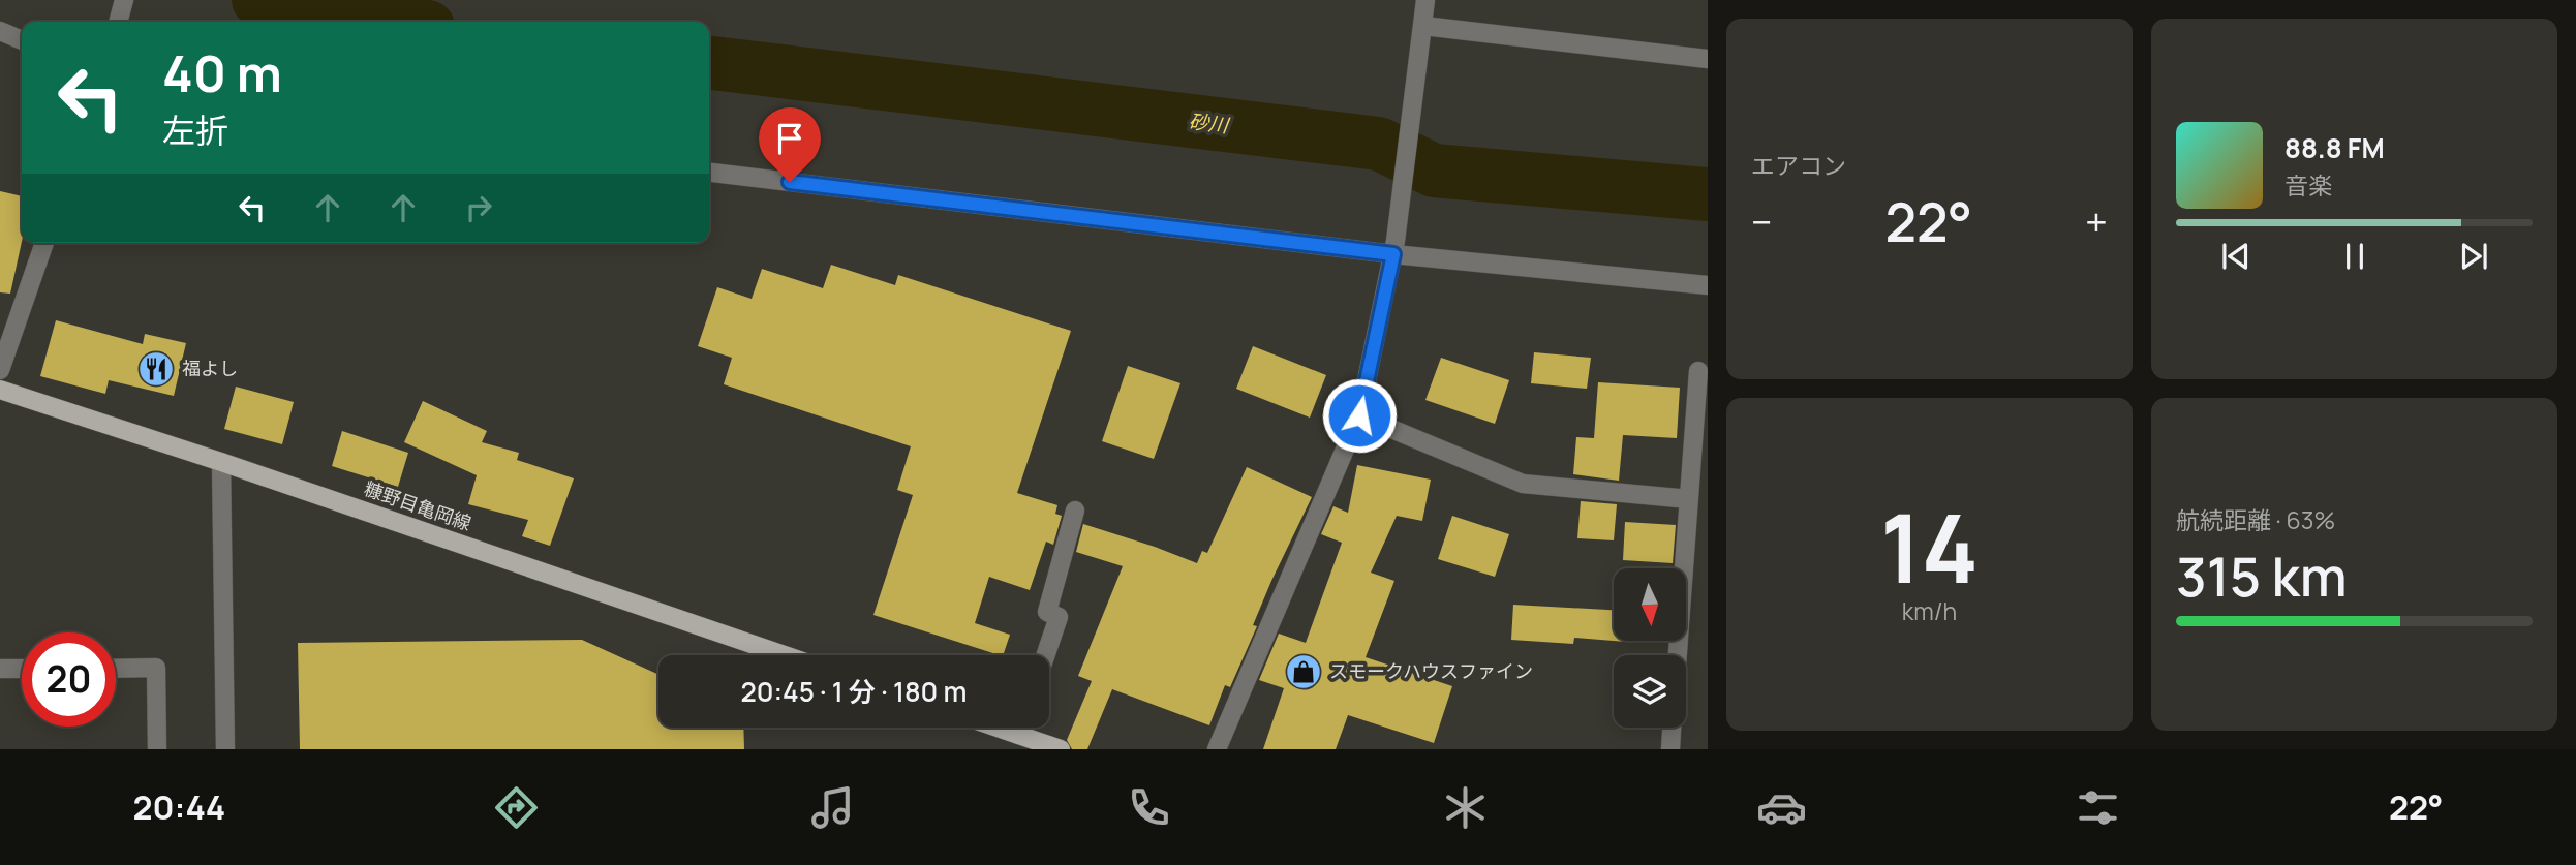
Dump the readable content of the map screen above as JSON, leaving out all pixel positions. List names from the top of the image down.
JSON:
{
  "streets": {
    "main road": ["糠野目亀岡線"]
  },
  "water": ["砂川"],
  "places": {
    "restaurant": ["福よし"],
    "shop": ["スモークハウスファイン"]
  },
  "north": "bottom",
  "page": {
    "tile": [
      "エアコン",
      ["14", "km/h"],
      ["航続距離 · 63%", "315 km"]
    ],
    "turn": ["40 m", "左折"],
    "song": ["88.8 FM", "音楽"],
    "heat": ["−", "22°", "+"],
    "limit": "20",
    "trip": "20:45 · 1 分 · 180 m",
    "tabs": ["20:44", "22°"]
  }
}
